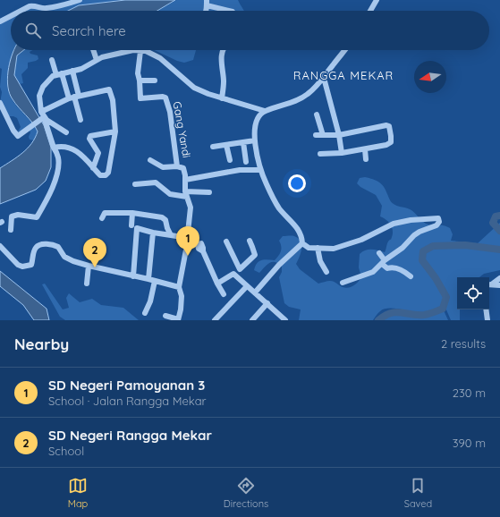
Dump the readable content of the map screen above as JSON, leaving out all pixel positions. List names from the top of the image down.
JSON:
{
  "streets": {
    "street": ["Gang Yandi"]
  },
  "districts": ["RANGGA MEKAR"],
  "north": "left",
  "page": {
    "search": "Search here",
    "pins": ["1", "2"],
    "heading": ["Nearby", "2 results"],
    "list": [
      {
        "mark": "1",
        "name": "SD Negeri Pamoyanan 3",
        "note": "School · Jalan Rangga Mekar",
        "value": "230 m"
      },
      {
        "mark": "2",
        "name": "SD Negeri Rangga Mekar",
        "note": "School",
        "value": "390 m"
      }
    ],
    "nav": ["Map", "Directions", "Saved"]
  }
}
